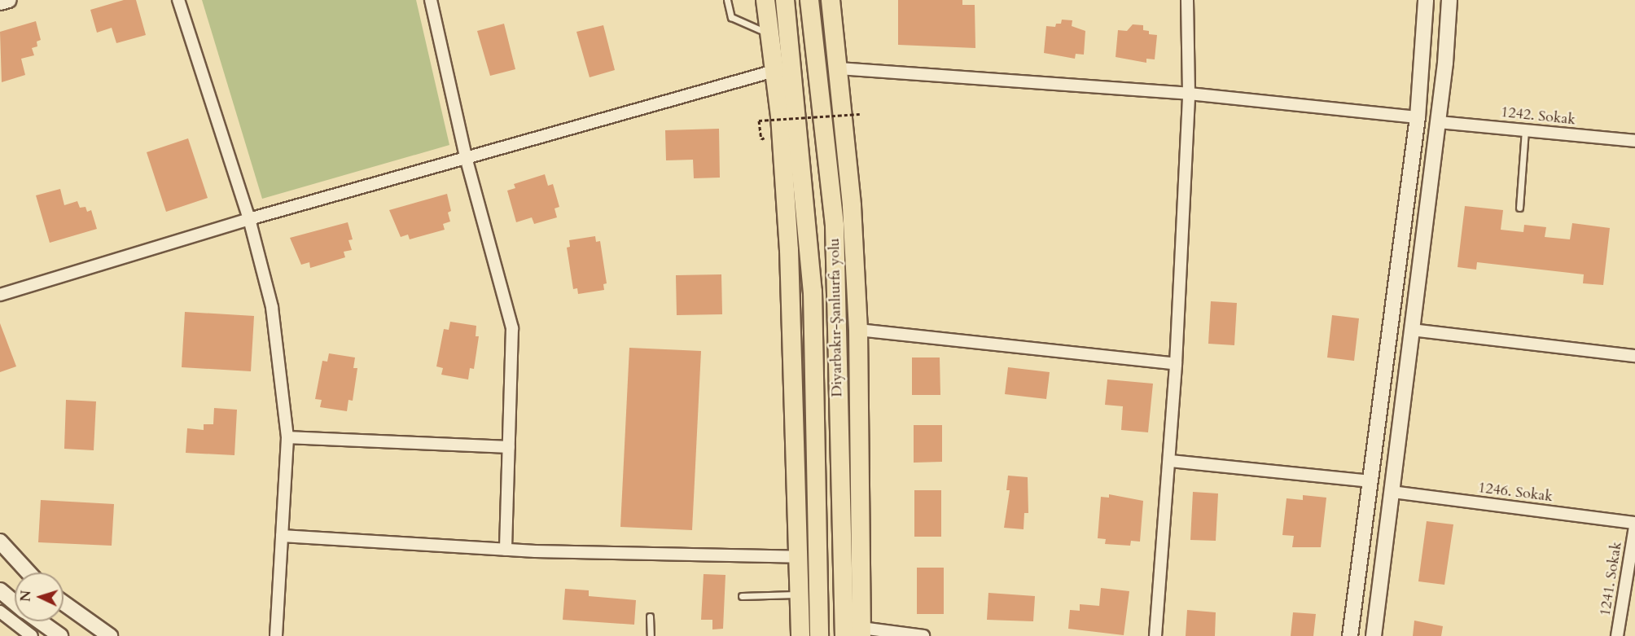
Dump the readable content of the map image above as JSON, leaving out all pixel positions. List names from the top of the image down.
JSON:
{
  "streets": {
    "highway": ["Diyarbakır-Şanlıurfa yolu"],
    "street": ["1242. Sokak", "1246. Sokak", "1241. Sokak"]
  },
  "crossings": [
    ["1246. Sokak", "1241. Sokak"]
  ],
  "north": "left"
}
